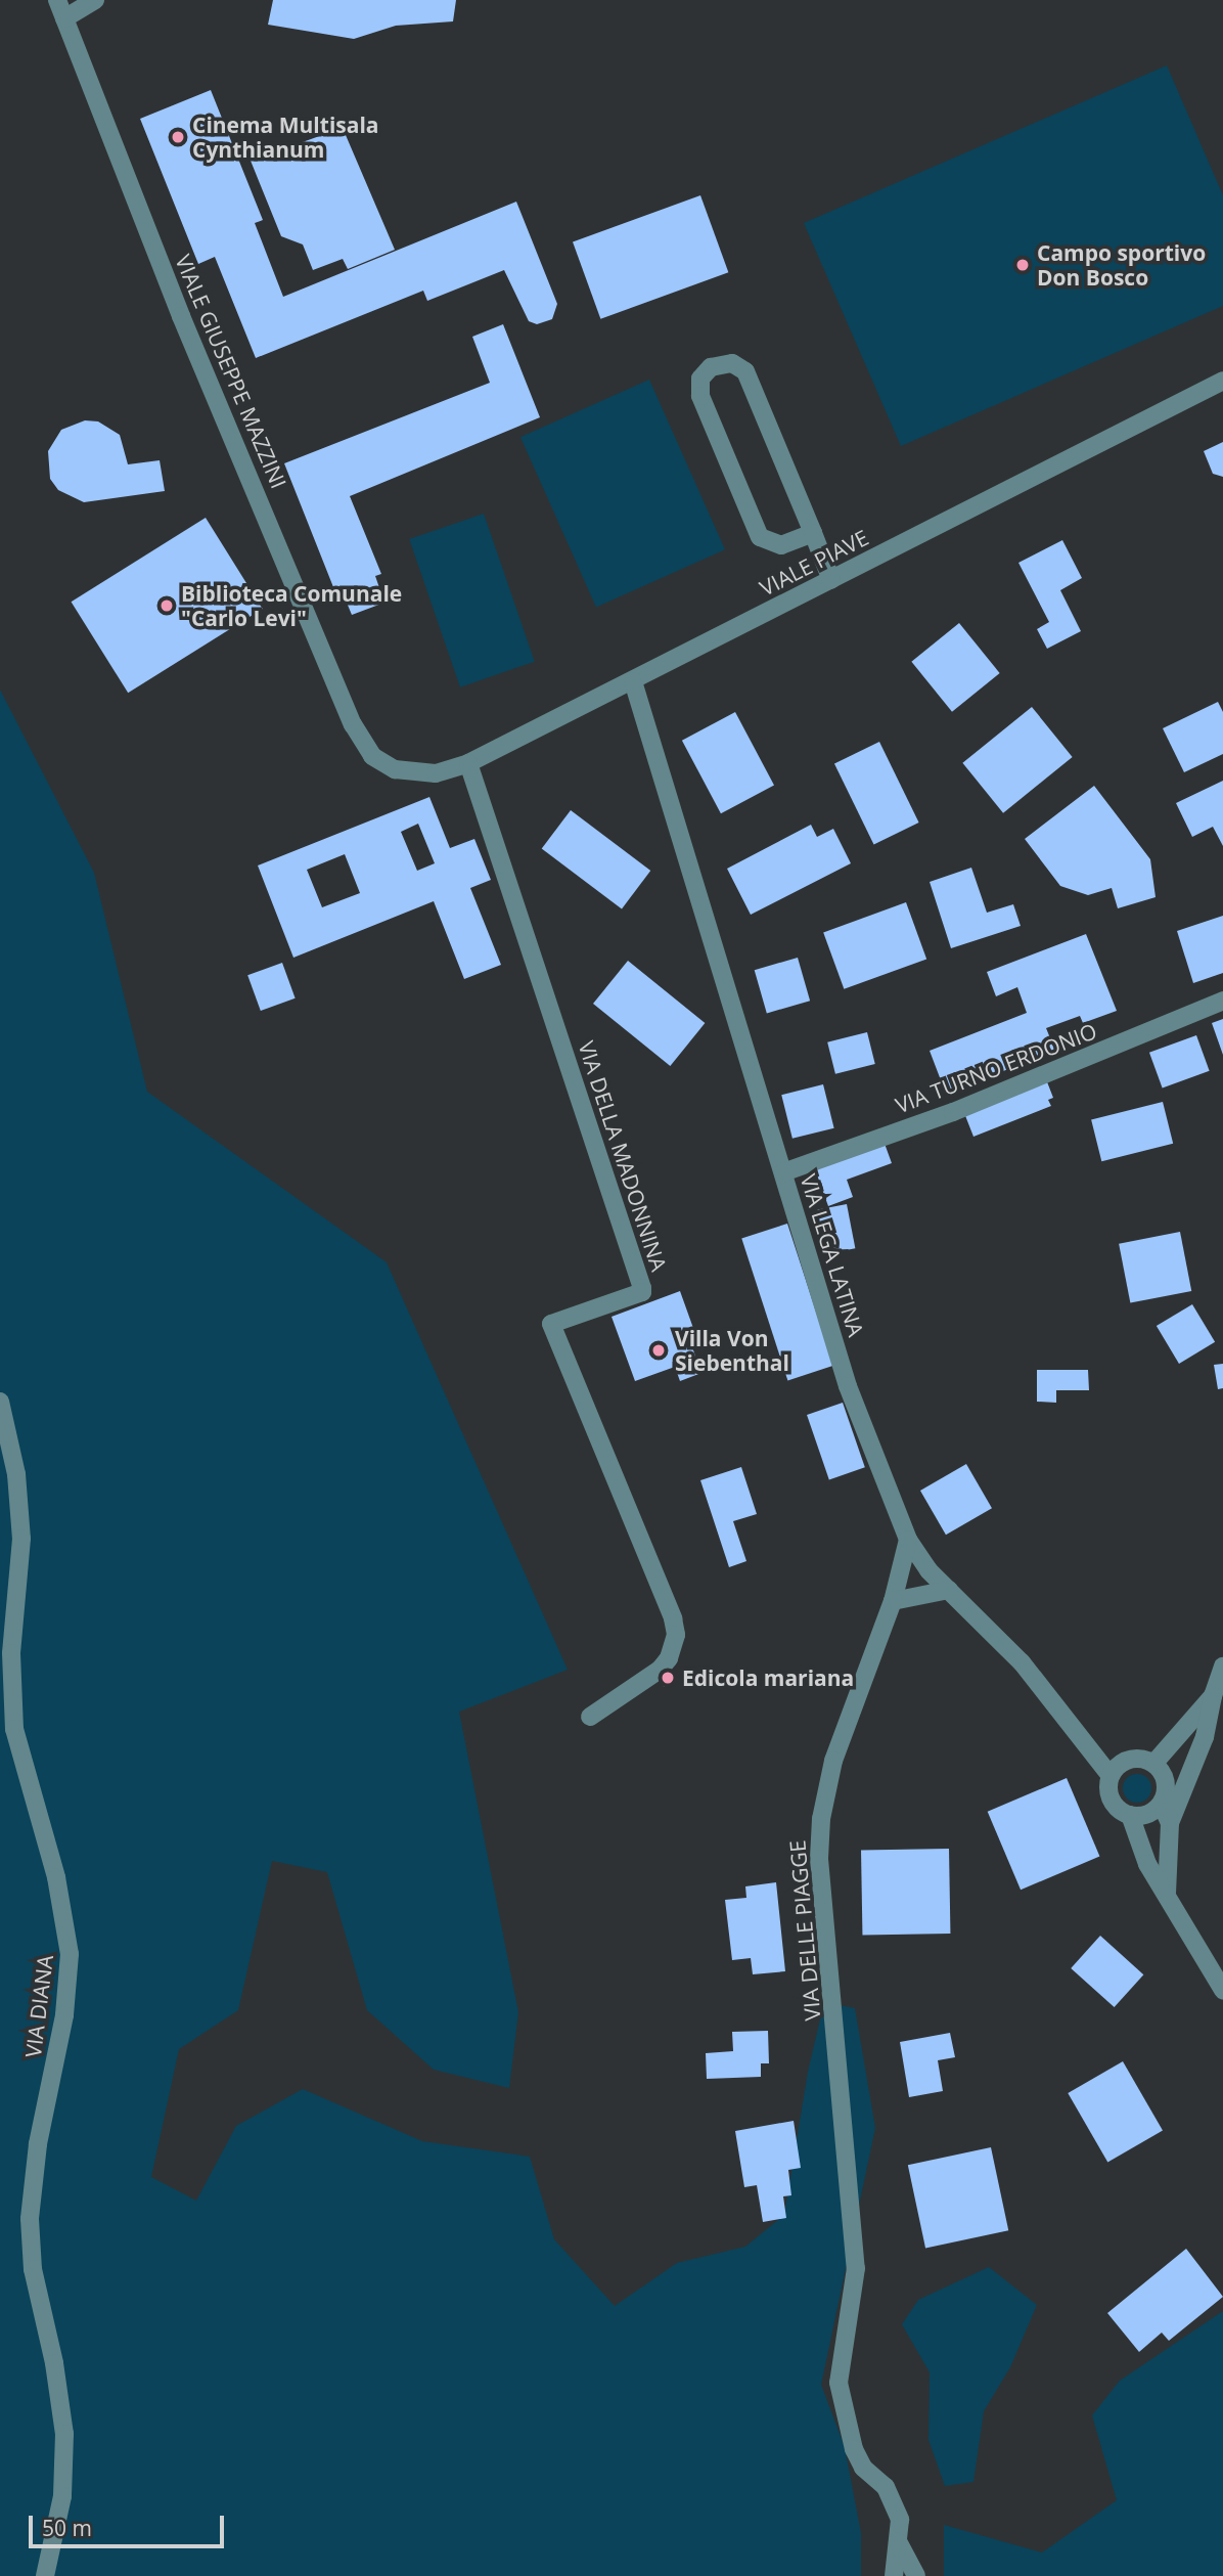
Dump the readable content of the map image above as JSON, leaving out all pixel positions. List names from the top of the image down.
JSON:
{
  "streets": {
    "street": [
      "VIALE GIUSEPPE MAZZINI",
      "VIALE PIAVE",
      "VIA TURNO ERDONIO",
      "VIA DELLA MADONNINA",
      "VIA LEGA LATINA",
      "VIA DELLE PIAGGE",
      "VIA DIANA"
    ]
  },
  "crossings": [
    ["VIALE GIUSEPPE MAZZINI", "VIALE PIAVE"],
    ["VIALE PIAVE", "VIA DELLA MADONNINA"],
    ["VIALE PIAVE", "VIA LEGA LATINA"],
    ["VIA TURNO ERDONIO", "VIA LEGA LATINA"],
    ["VIA LEGA LATINA", "VIA DELLE PIAGGE"]
  ],
  "places": [
    "Cinema Multisala Cynthianum",
    "Campo sportivo Don Bosco",
    "Biblioteca Comunale \"Carlo Levi\"",
    "Villa Von Siebenthal",
    "Edicola mariana"
  ],
  "scale_bar": "50 m"
}
